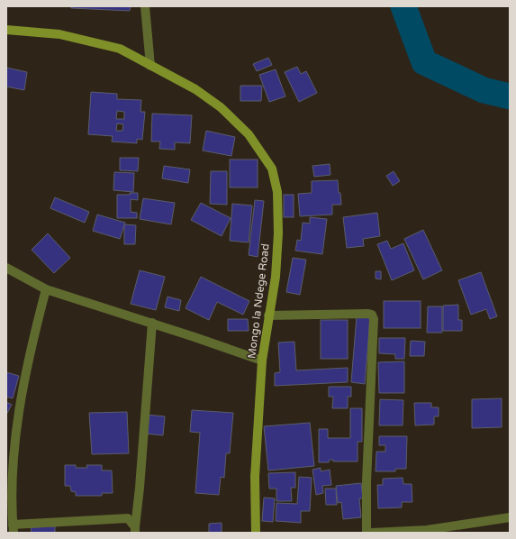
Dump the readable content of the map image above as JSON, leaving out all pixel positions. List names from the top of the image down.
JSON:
{
  "streets": {
    "street": ["Mongo la Ndege Road"]
  }
}
